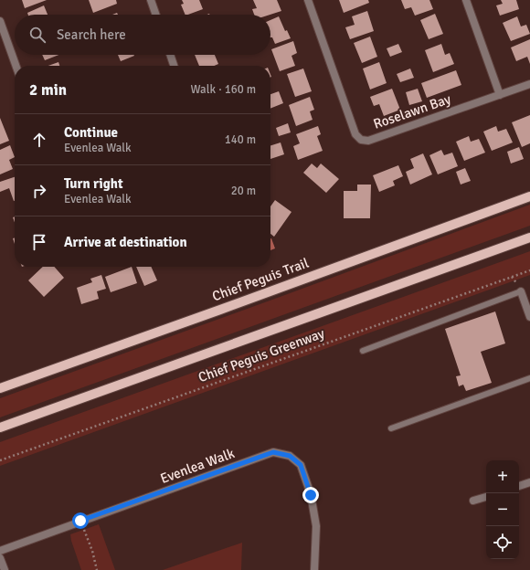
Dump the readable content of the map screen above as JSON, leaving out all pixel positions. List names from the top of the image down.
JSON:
{
  "streets": {
    "main road": ["Chief Peguis Trail"],
    "street": ["Roselawn Bay", "Evenlea Walk"],
    "path": ["Chief Peguis Greenway"]
  },
  "page": {
    "search": "Search here",
    "heading": ["2 min", "Walk · 160 m"],
    "list": [
      ["Continue", "Evenlea Walk", "140 m"],
      ["Turn right", "Evenlea Walk", "20 m"],
      "Arrive at destination"
    ],
    "map_buttons": ["+", "−"]
  }
}
